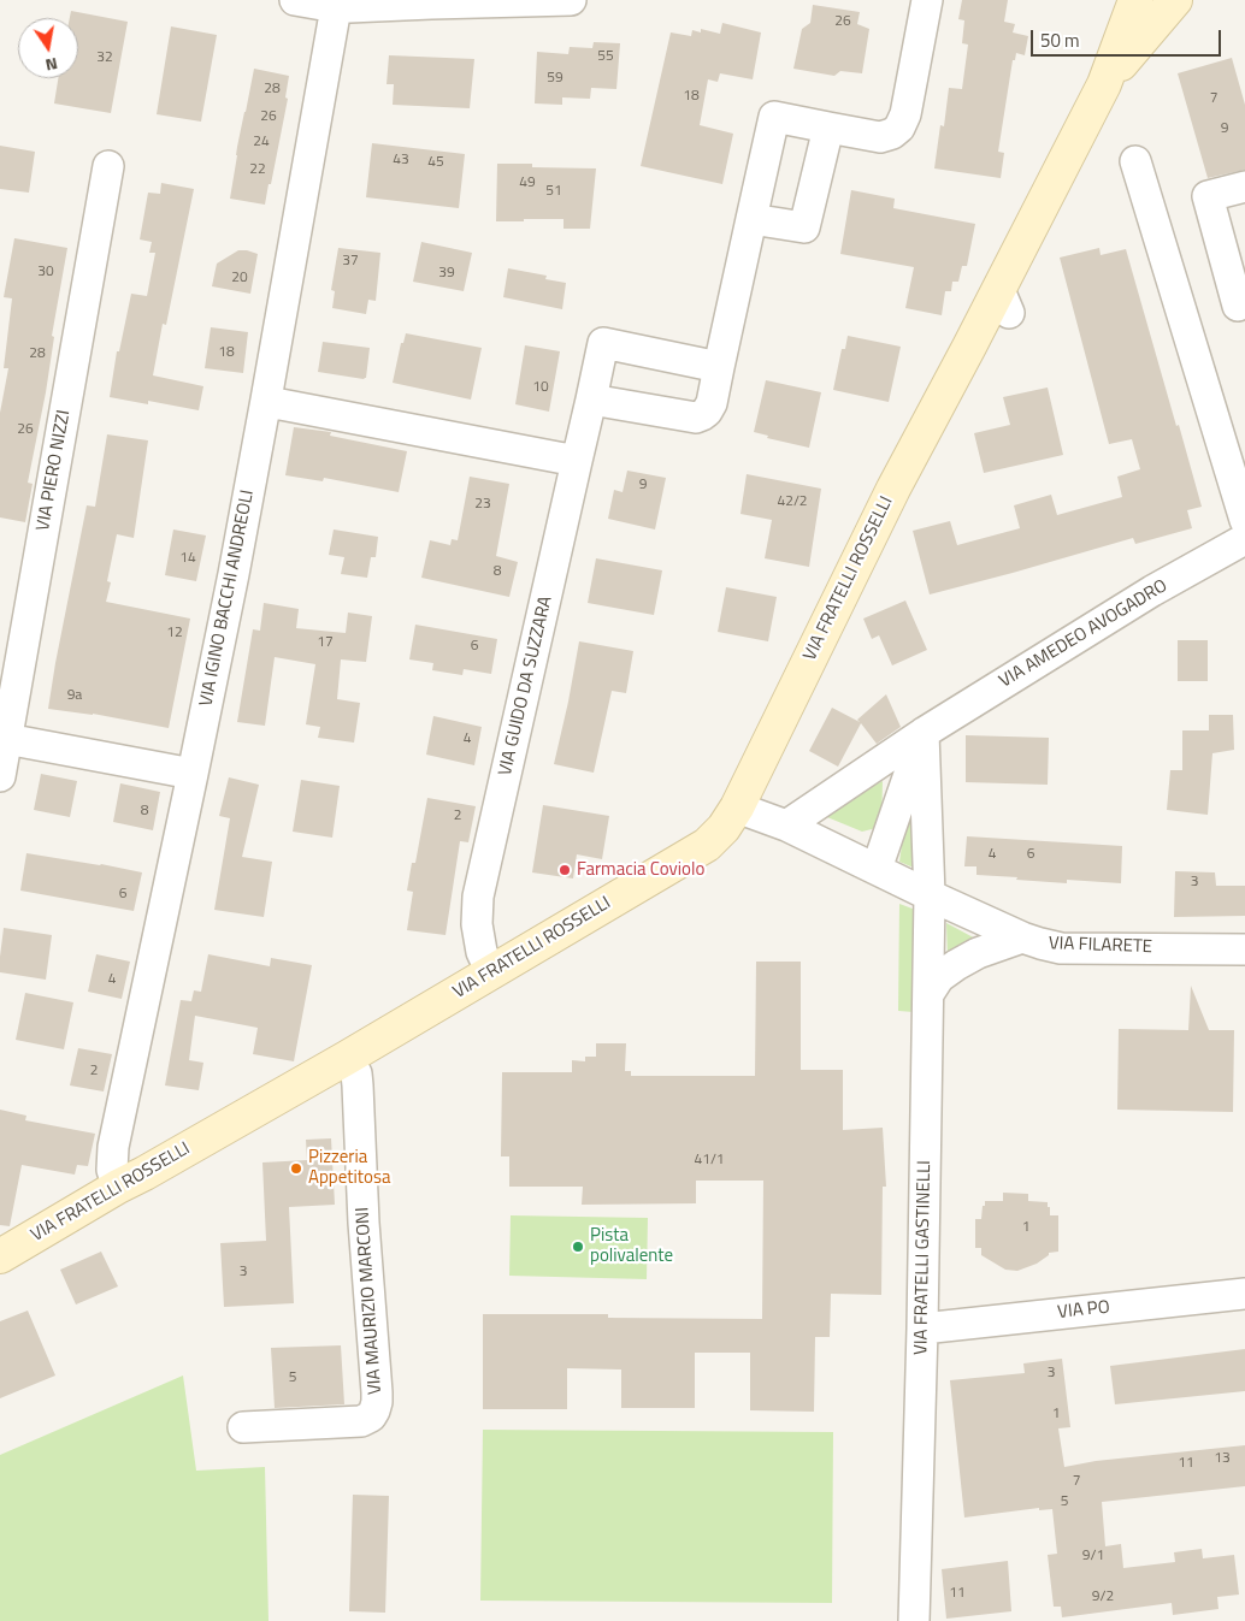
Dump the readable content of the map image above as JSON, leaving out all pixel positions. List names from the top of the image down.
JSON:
{
  "streets": {
    "street": [
      "VIA PIERO NIZZI",
      "VIA FRATELLI ROSSELLI",
      "VIA IGINO BACCHI ANDREOLI",
      "VIA AMEDEO AVOGADRO",
      "VIA GUIDO DA SUZZARA",
      "VIA FILARETE",
      "VIA FRATELLI GASTINELLI",
      "VIA MAURIZIO MARCONI",
      "VIA PO"
    ]
  },
  "crossings": [
    ["VIA FRATELLI ROSSELLI", "VIA IGINO BACCHI ANDREOLI"],
    ["VIA FRATELLI ROSSELLI", "VIA GUIDO DA SUZZARA"],
    ["VIA FRATELLI ROSSELLI", "VIA MAURIZIO MARCONI"],
    ["VIA AMEDEO AVOGADRO", "VIA FRATELLI GASTINELLI"],
    ["VIA FILARETE", "VIA FRATELLI GASTINELLI"],
    ["VIA FRATELLI GASTINELLI", "VIA PO"]
  ],
  "places": ["Farmacia Coviolo", "Pizzeria Appetitosa", "Pista polivalente"],
  "house_numbers": [
    "26",
    "55",
    "32",
    "59",
    "28",
    "18",
    "7",
    "26",
    "9",
    "24",
    "43",
    "45",
    "22",
    "49",
    "51",
    "37",
    "30",
    "39",
    "20",
    "18",
    "28",
    "10",
    "26",
    "9",
    "42/2",
    "23",
    "14",
    "8",
    "12",
    "17",
    "6",
    "9a",
    "4",
    "8",
    "2",
    "4",
    "6",
    "3",
    "6",
    "4",
    "2",
    "41/1",
    "1",
    "3",
    "3",
    "5",
    "1",
    "13",
    "11",
    "7",
    "5",
    "9/1",
    "11",
    "9/2"
  ],
  "scale_bar": "50 m",
  "north": "bottom"
}
